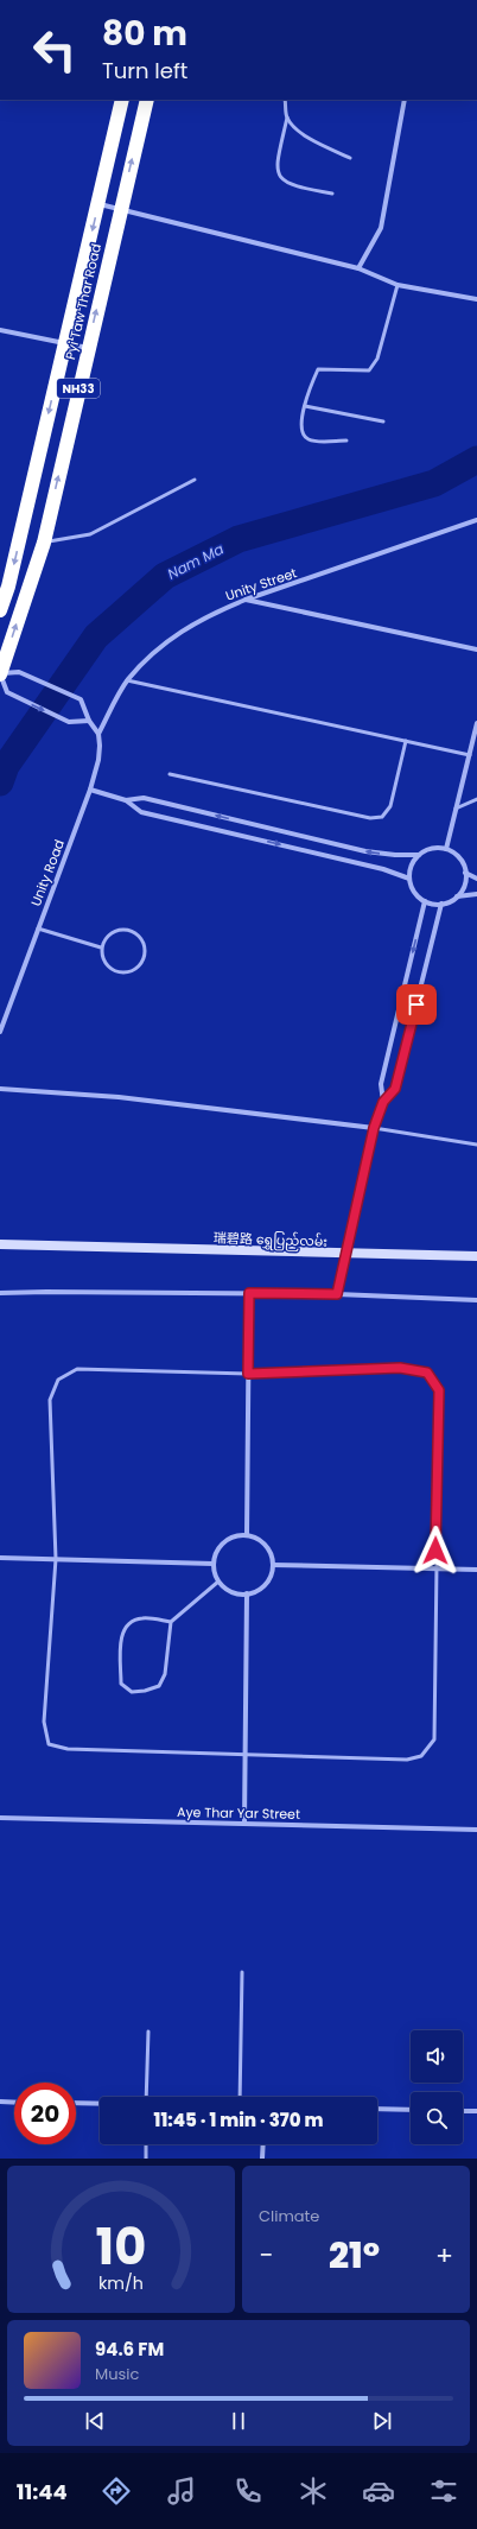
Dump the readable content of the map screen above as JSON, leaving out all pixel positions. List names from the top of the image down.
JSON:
{
  "streets": {
    "highway": ["Pyi Taw Thar Road", "NH33"],
    "street": [
      "Unity Street",
      "Unity Road",
      "瑞碧路 ရွှေပြည်လမ်း",
      "Aye Thar Yar Street"
    ]
  },
  "crossings": [
    ["Unity Street", "Unity Road"]
  ],
  "water": ["Nam Ma"],
  "page": {
    "turn": ["80 m", "Turn left"],
    "limit": "20",
    "trip": "11:45 · 1 min · 370 m",
    "tile": "Climate",
    "heat": ["−", "21°", "+"],
    "song": ["94.6 FM", "Music"],
    "tabs": "11:44",
    "gauge": ["10", "km/h"]
  }
}
